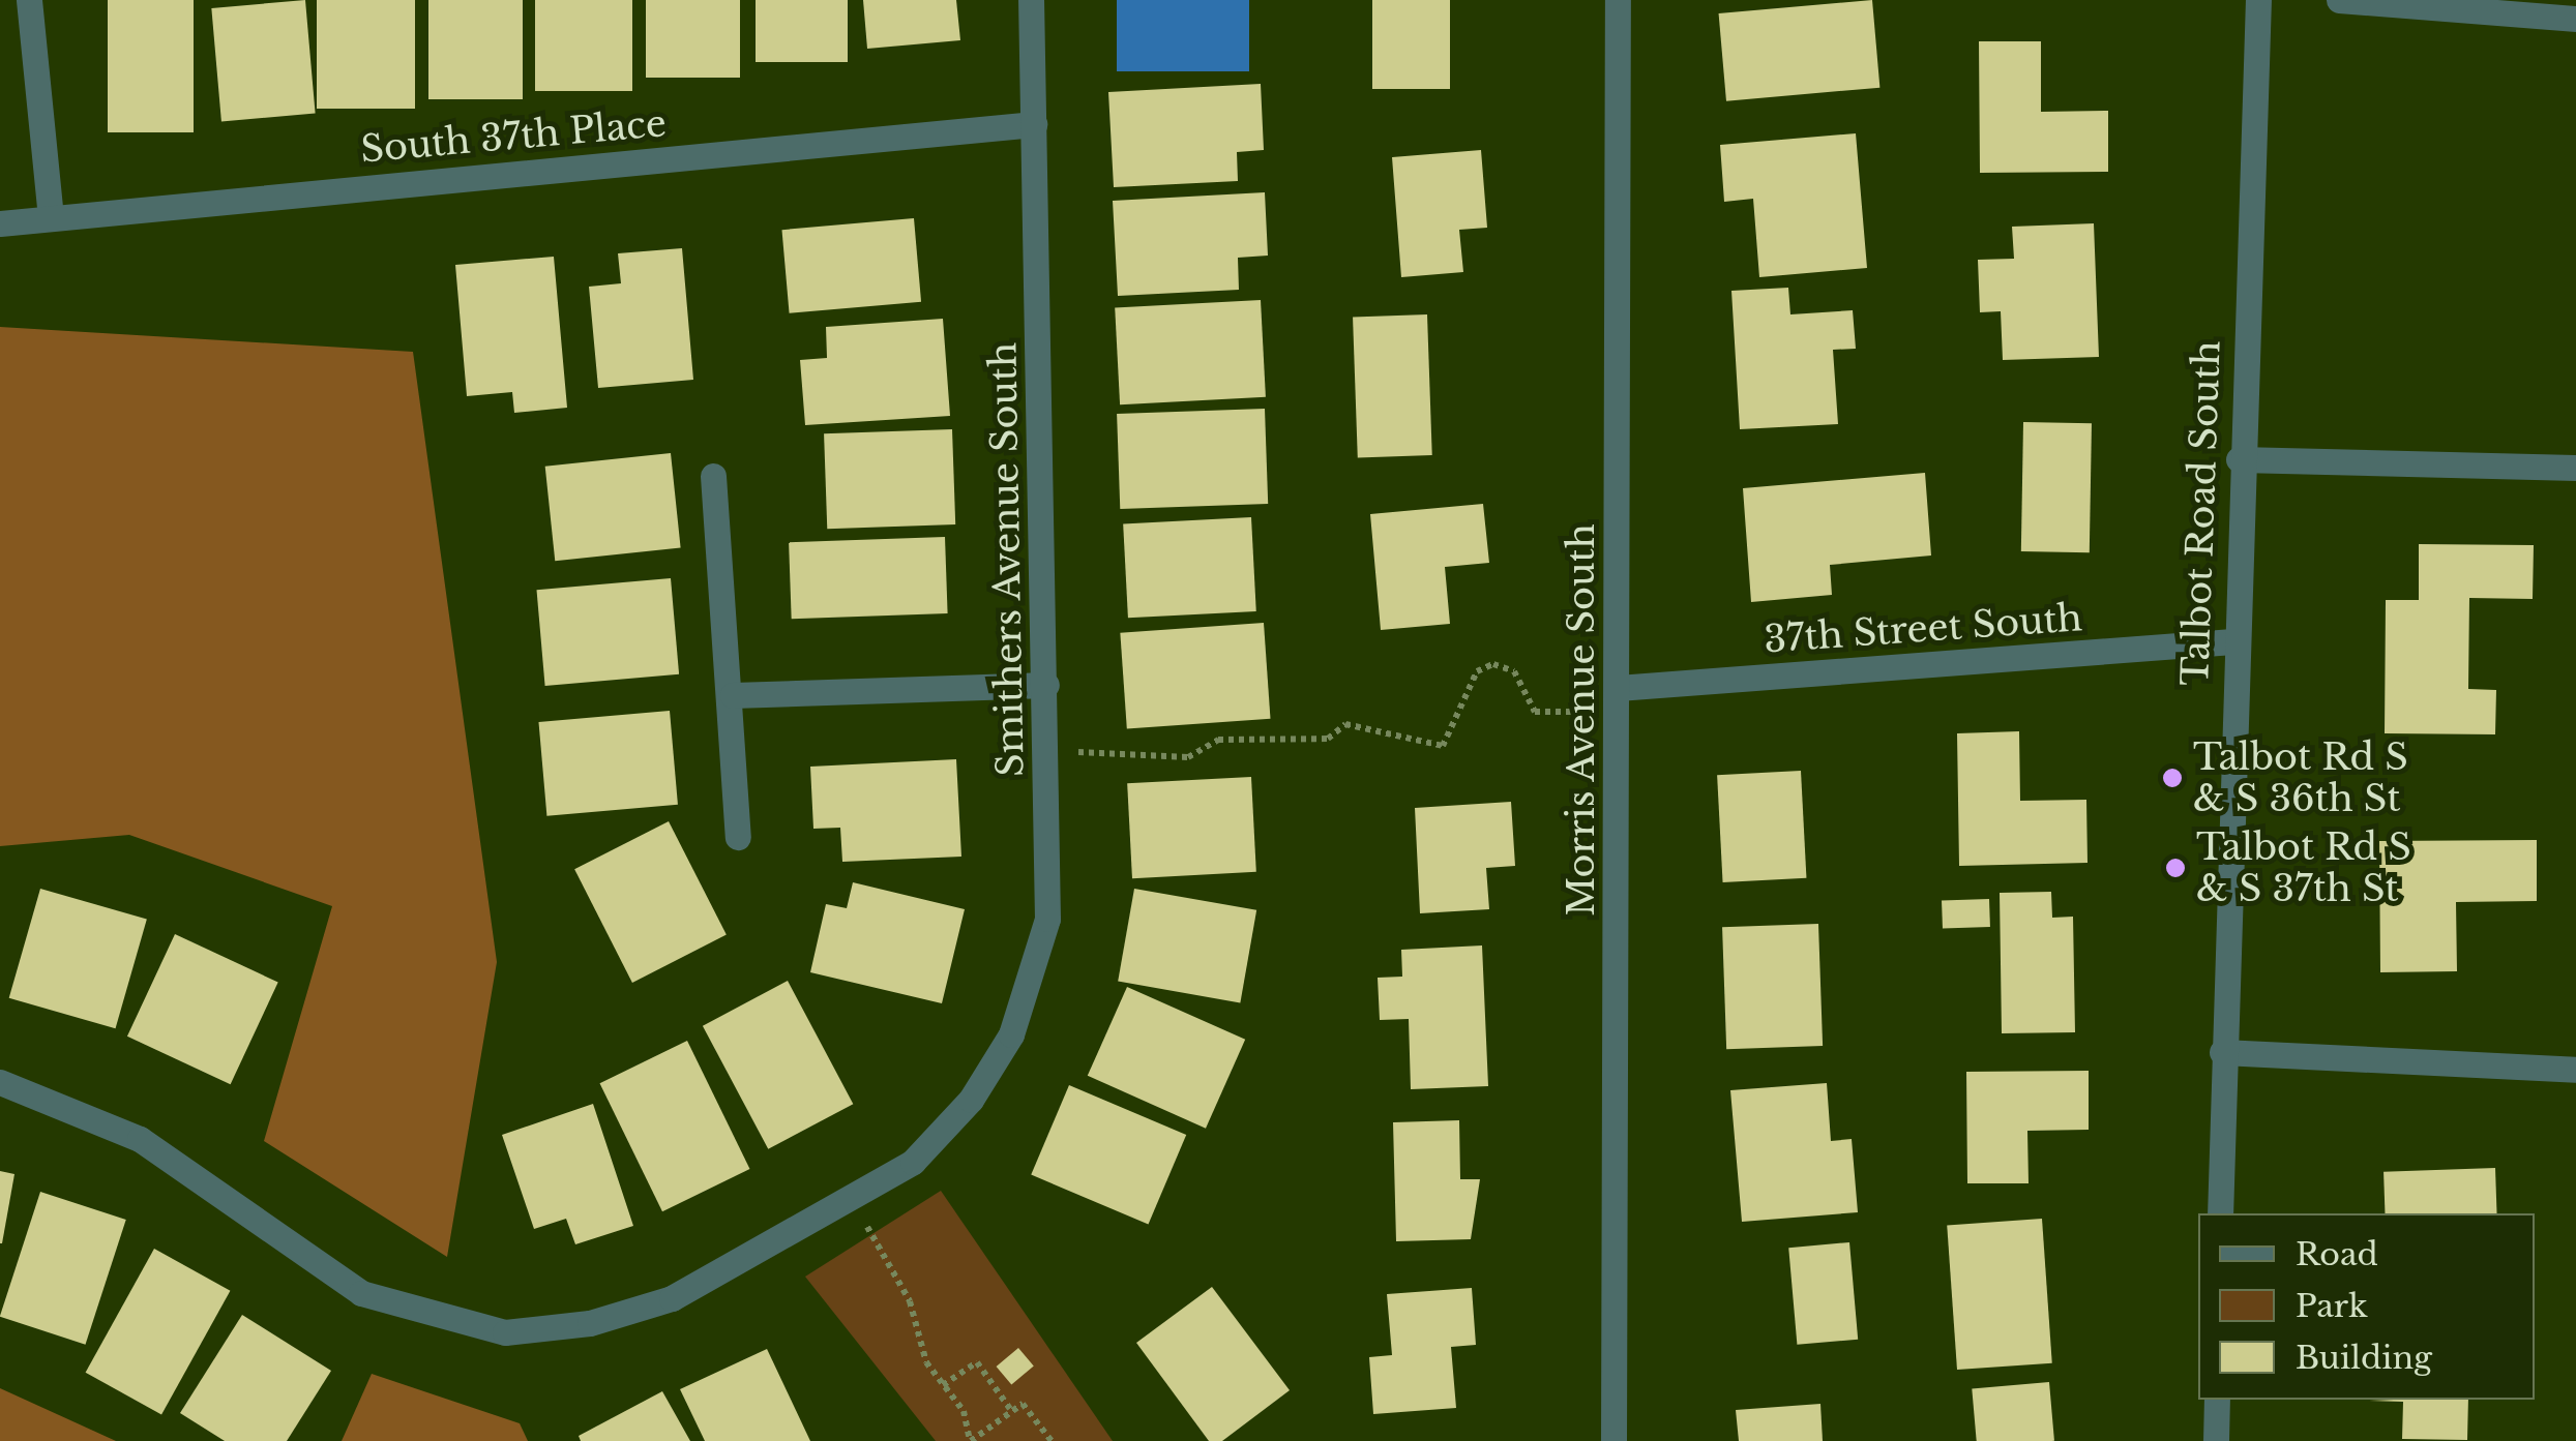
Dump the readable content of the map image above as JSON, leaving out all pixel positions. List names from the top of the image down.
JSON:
{
  "streets": {
    "street": [
      "South 37th Place",
      "Talbot Road South",
      "Smithers Avenue South",
      "37th Street South",
      "Morris Avenue South"
    ]
  },
  "crossings": [
    ["South 37th Place", "Smithers Avenue South"],
    ["Talbot Road South", "37th Street South"],
    ["37th Street South", "Morris Avenue South"]
  ],
  "places": ["Talbot Rd S & S 36th St", "Talbot Rd S & S 37th St"],
  "legend": ["Road", "Park", "Building"]
}
